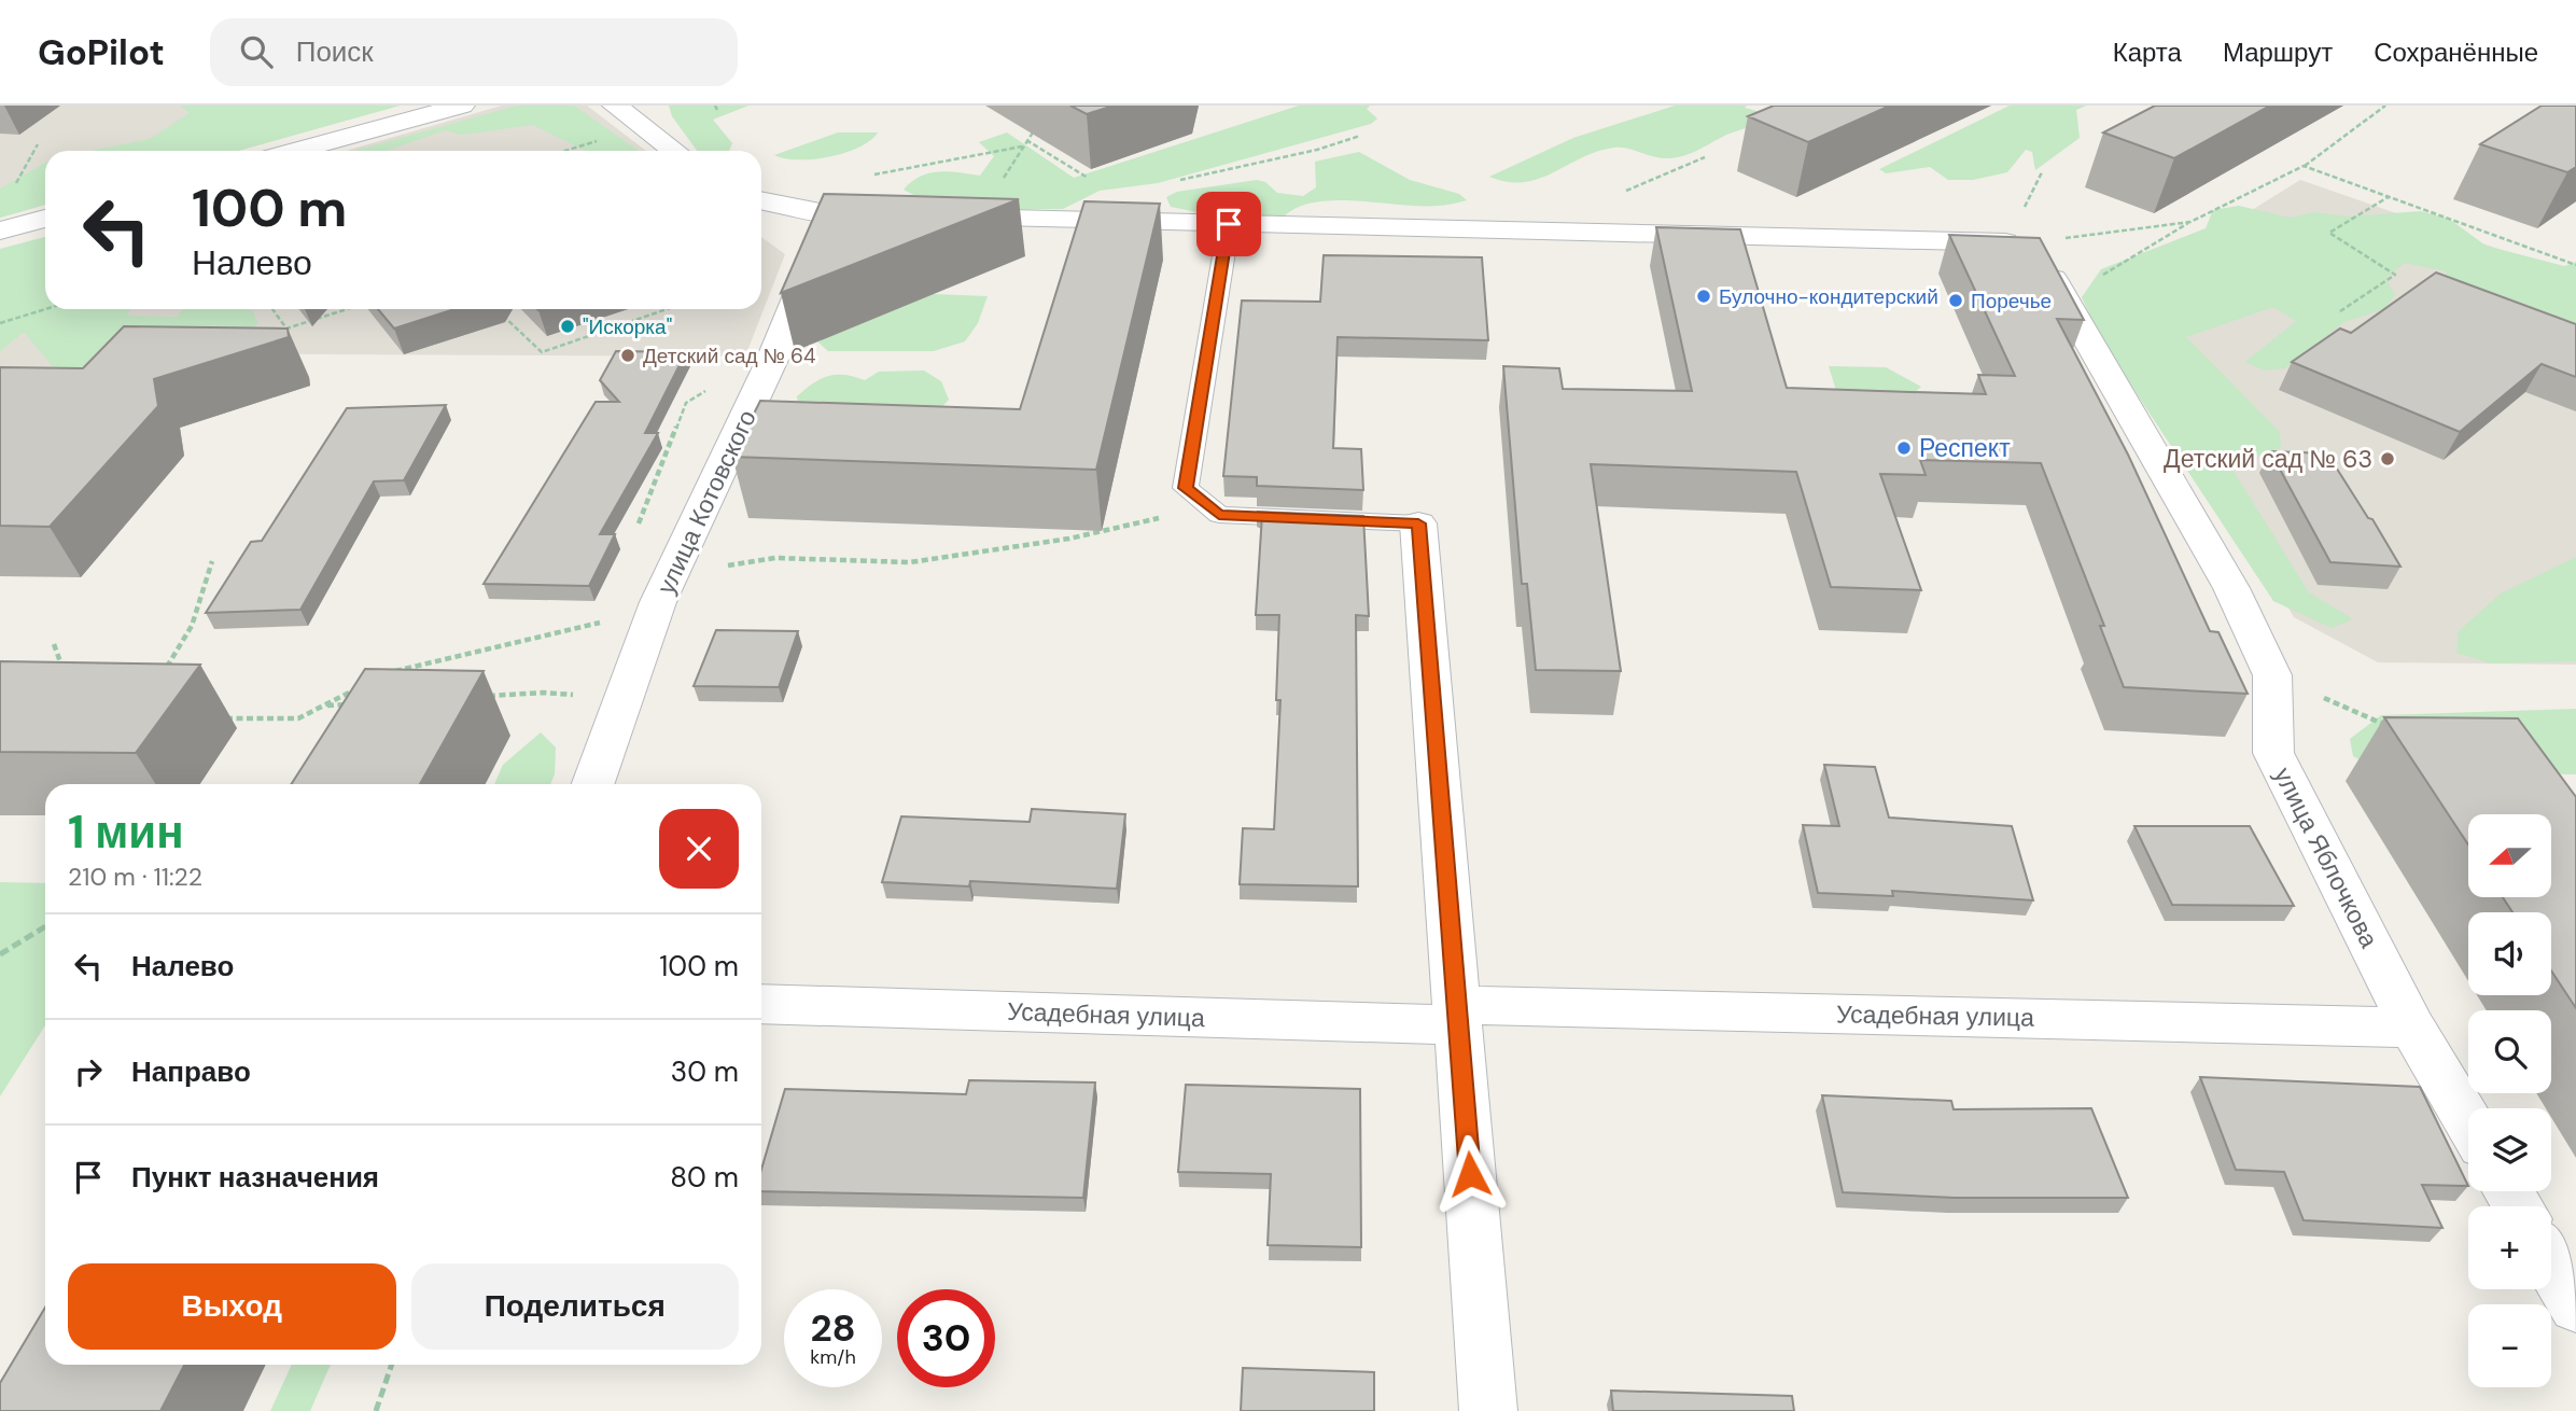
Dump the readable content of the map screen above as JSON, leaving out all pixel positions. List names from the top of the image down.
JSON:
{
  "streets": {
    "street": ["улица Котовского", "улица Яблочкова", "Усадебная улица"]
  },
  "crossings": [
    ["улица Яблочкова", "Усадебная улица"]
  ],
  "places": [
    "Булочно-кондитерский",
    "Поречье",
    "\"Искорка\"",
    "Детский сад № 64",
    "Респект",
    "Детский сад № 63"
  ],
  "north": "left",
  "page": {
    "header": "GoPilot",
    "search": "Поиск",
    "nav": ["Карта", "Маршрут", "Сохранённые"],
    "turn": ["100 m", "Налево"],
    "heading": ["1 мин", "210 m · 11:22"],
    "map_buttons": ["+", "−"],
    "list": [
      {
        "name": "Налево",
        "value": "100 m"
      },
      {
        "name": "Направо",
        "value": "30 m"
      },
      {
        "name": "Пункт назначения",
        "value": "80 m"
      }
    ],
    "buttons": ["Выход", "Поделиться"],
    "speed": "28 km/h",
    "limit": "30"
  }
}
